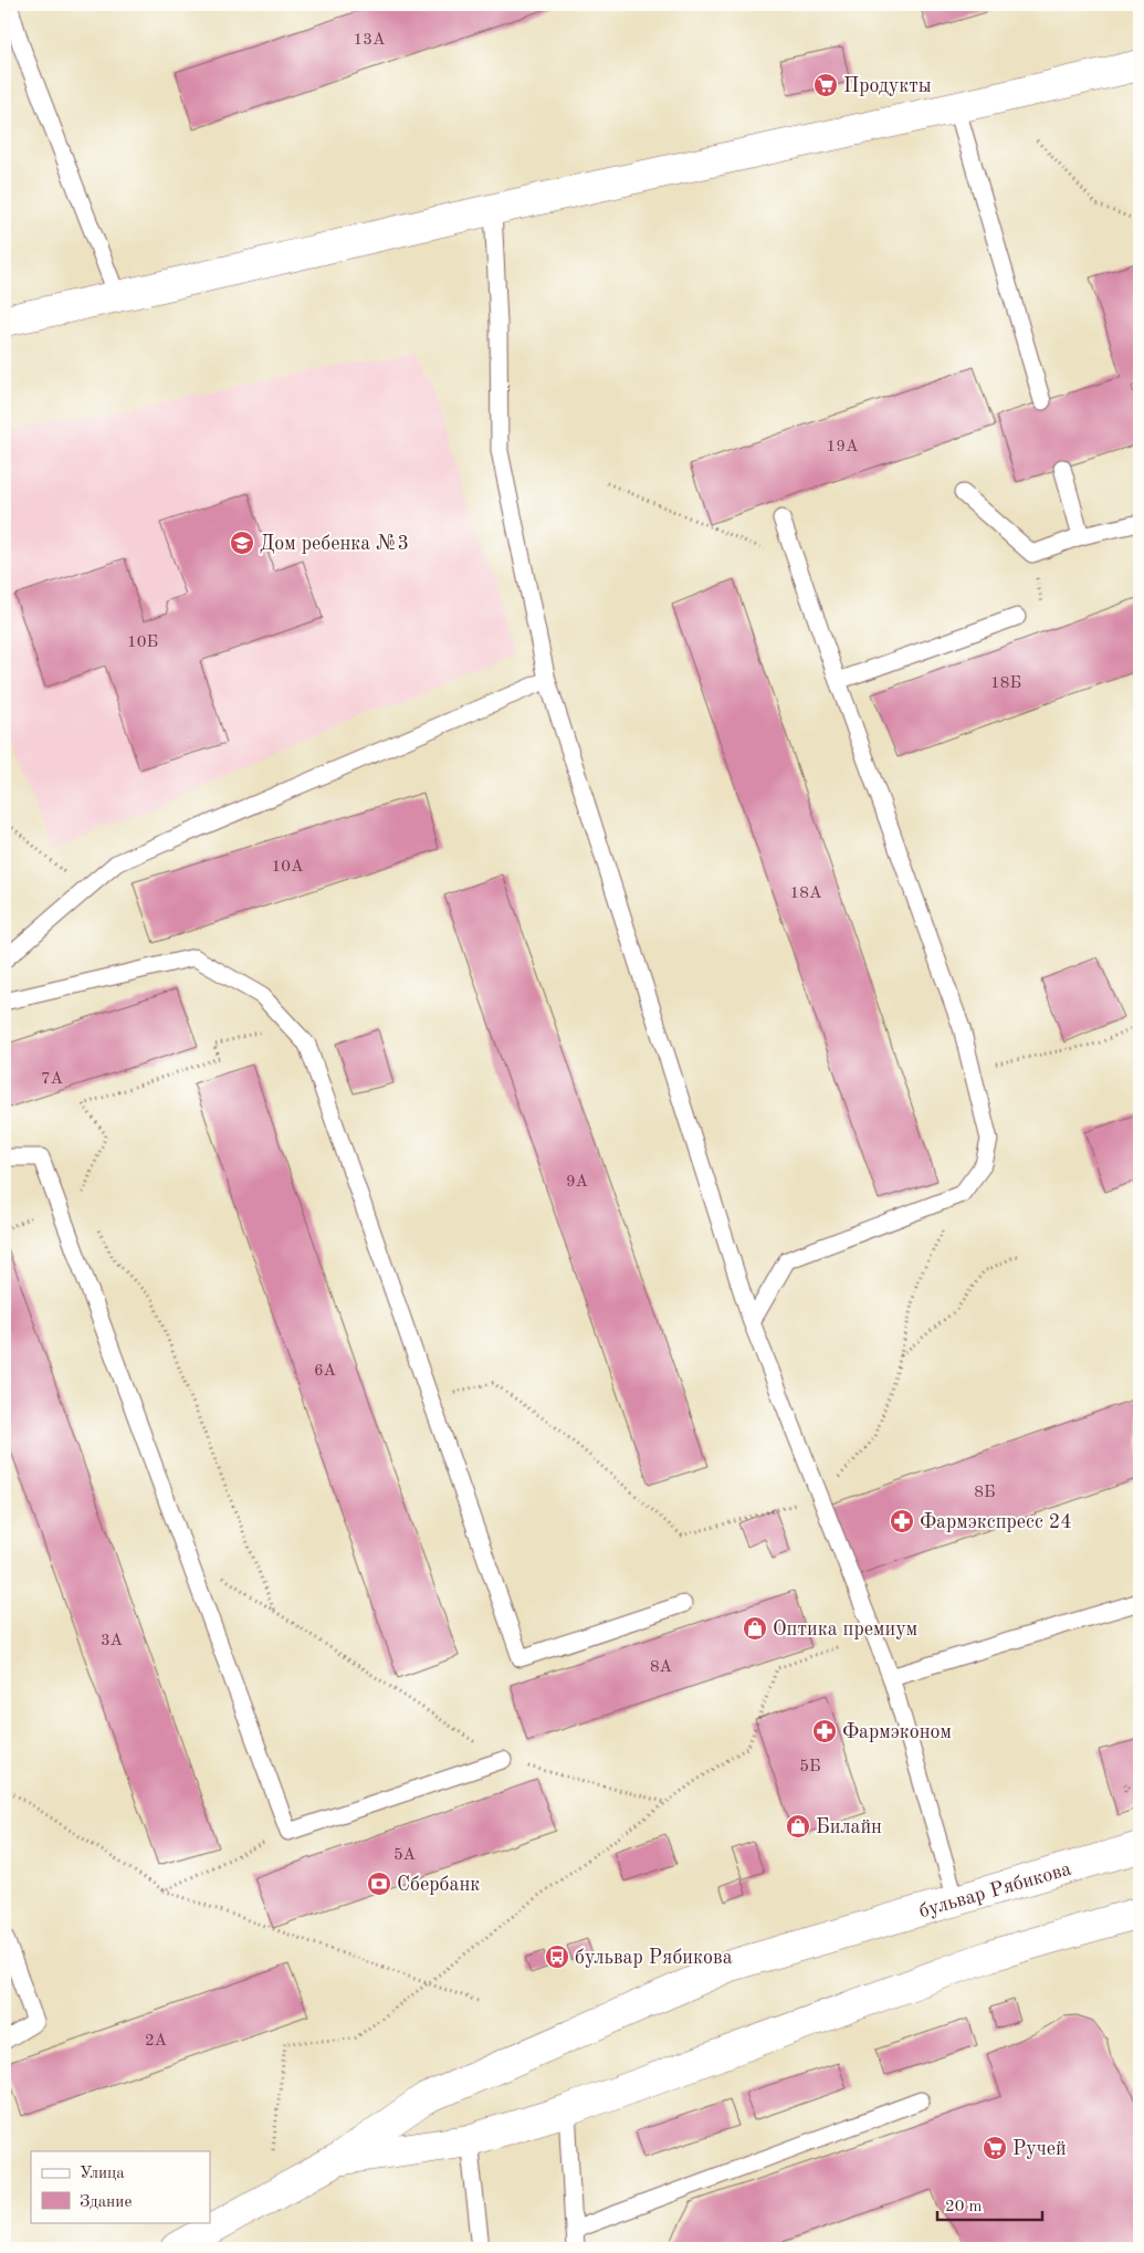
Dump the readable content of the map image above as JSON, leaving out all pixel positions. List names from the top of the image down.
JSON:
{
  "streets": {
    "main road": ["бульвар Рябикова"]
  },
  "places": {
    "supermarket": ["Продукты", "Ручей"],
    "school or university": ["Дом ребенка №3"],
    "pharmacy": ["Фармэкспресс 24", "Фармэконом"],
    "shop": ["Оптика премиум", "Билайн"],
    "bank": ["Сбербанк"],
    "bus stop": ["бульвар Рябикова"]
  },
  "house_numbers": [
    "13А",
    "19А",
    "10Б",
    "18Б",
    "10А",
    "18А",
    "7А",
    "9А",
    "6А",
    "8Б",
    "3А",
    "8А",
    "5Б",
    "5А",
    "2А"
  ],
  "legend": ["Улица", "Здание"],
  "scale_bar": "20 m"
}
